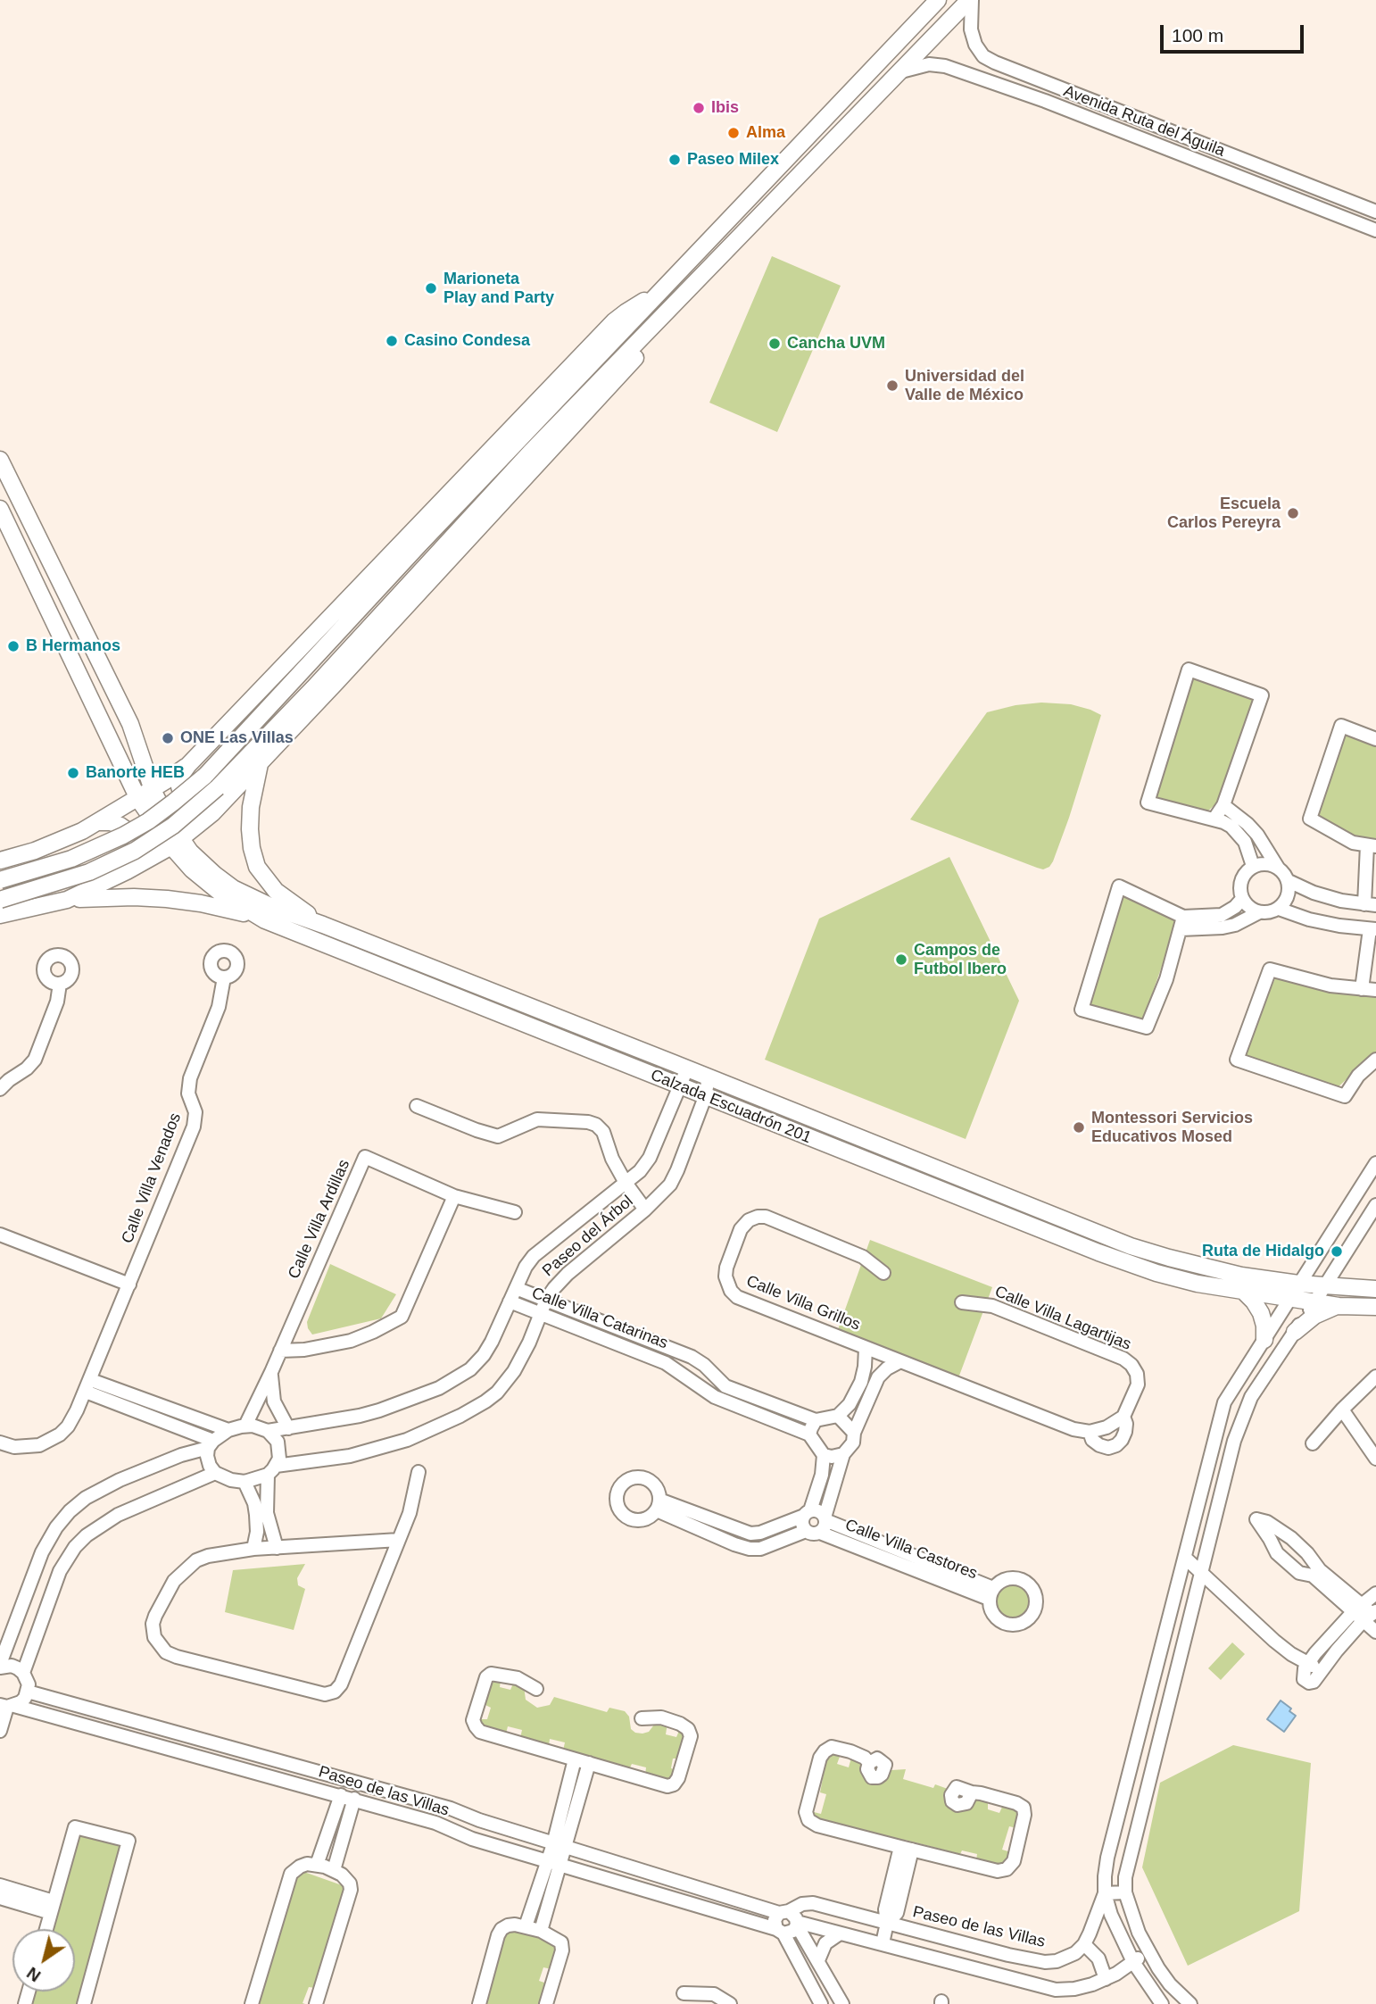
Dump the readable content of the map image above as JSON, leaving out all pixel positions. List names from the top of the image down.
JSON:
{
  "streets": {
    "main road": ["Calzada Escuadrón 201"],
    "street": [
      "Avenida Ruta del Águila",
      "Calle Villa Venados",
      "Calle Villa Ardillas",
      "Paseo del Árbol",
      "Calle Villa Grillos",
      "Calle Villa Catarinas",
      "Calle Villa Lagartijas",
      "Calle Villa Castores",
      "Paseo de las Villas"
    ]
  },
  "crossings": [
    ["Calzada Escuadrón 201", "Paseo del Árbol"],
    ["Calle Villa Ardillas", "Paseo del Árbol"],
    ["Paseo del Árbol", "Calle Villa Catarinas"],
    ["Calle Villa Grillos", "Calle Villa Lagartijas"]
  ],
  "places": [
    "Ibis",
    "Alma",
    "Paseo Milex",
    "Marioneta Play and Party",
    "Casino Condesa",
    "Cancha UVM",
    "Universidad del Valle de México",
    "Escuela Carlos Pereyra",
    "B Hermanos",
    "ONE Las Villas",
    "Banorte HEB",
    "Campos de Futbol Ibero",
    "Montessori Servicios Educativos Mosed",
    "Ruta de Hidalgo"
  ],
  "scale_bar": "100 m",
  "north": "bottom left"
}
